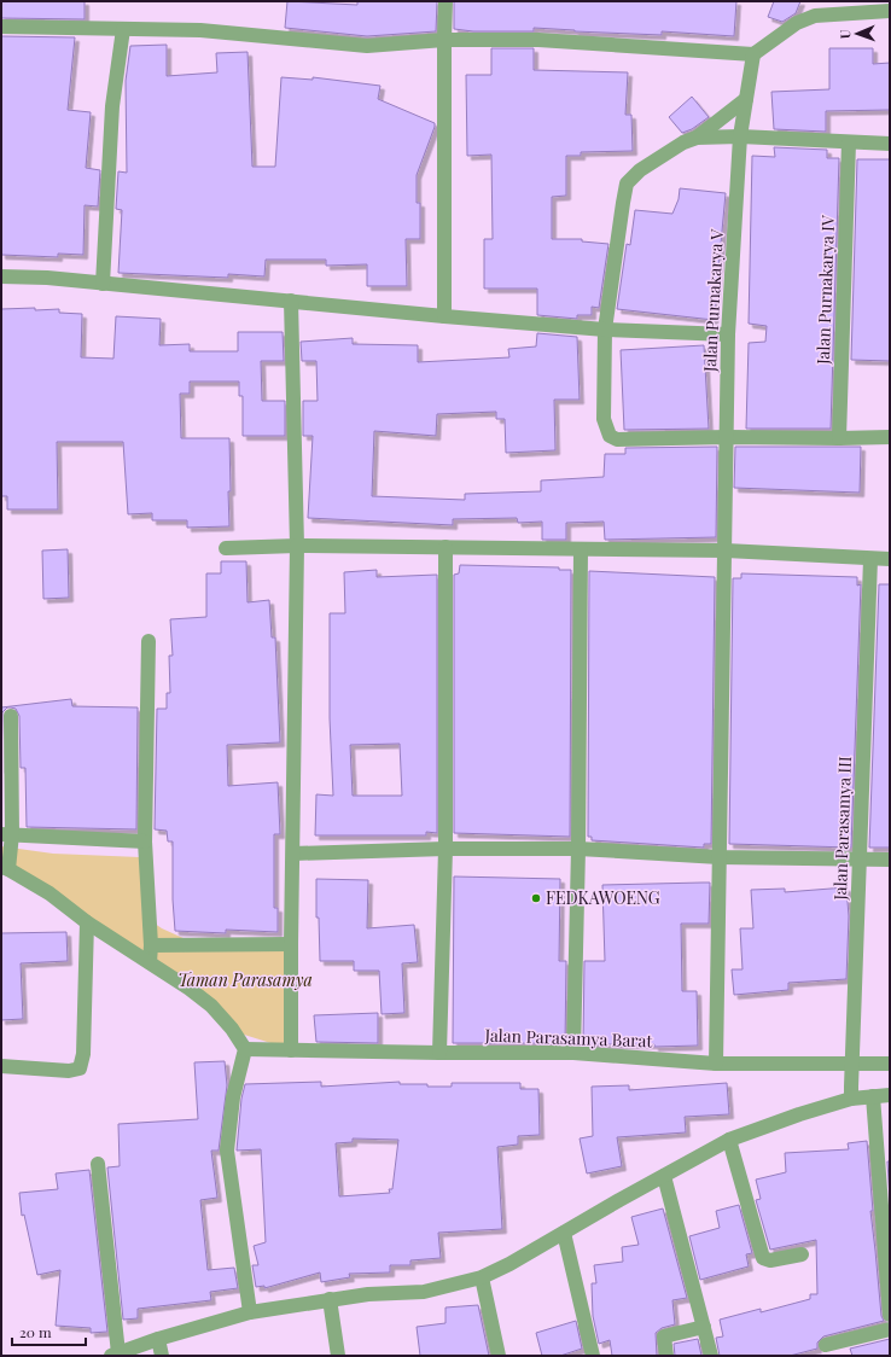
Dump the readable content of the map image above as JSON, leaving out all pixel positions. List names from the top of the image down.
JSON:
{
  "streets": {
    "street": [
      "Jalan Purnakarya IV",
      "Jalan Purnakarya V",
      "Jalan Parasamya III",
      "Jalan Parasamya Barat"
    ]
  },
  "crossings": [
    ["Jalan Purnakarya V", "Jalan Parasamya Barat"],
    ["Jalan Parasamya III", "Jalan Parasamya Barat"]
  ],
  "parks": ["Taman Parasamya"],
  "places": ["FEDKAWOENG"],
  "scale_bar": "20 m",
  "north": "left"
}
